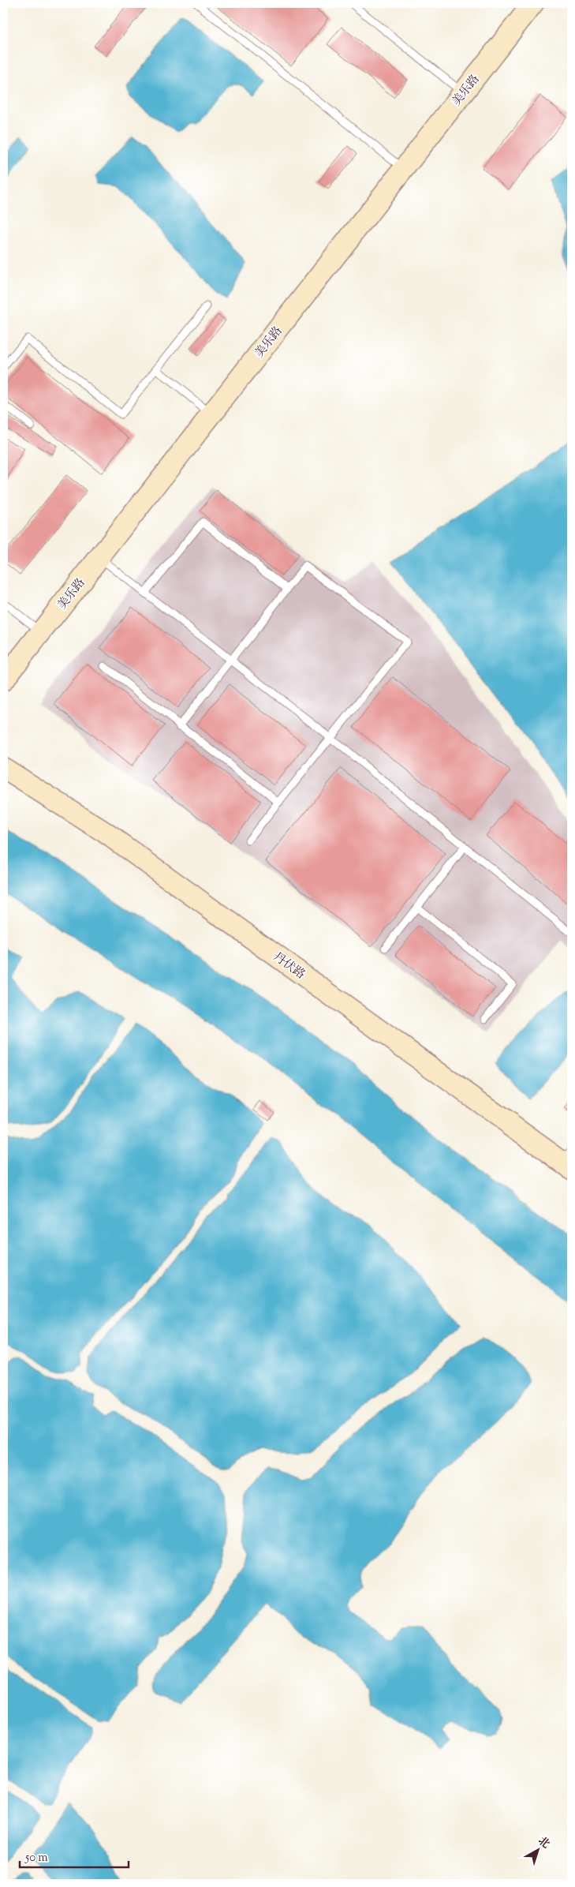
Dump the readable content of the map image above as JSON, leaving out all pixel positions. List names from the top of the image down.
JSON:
{
  "streets": {
    "street": ["美乐路", "丹伏路"]
  },
  "scale_bar": "50 m",
  "north": "top right"
}
